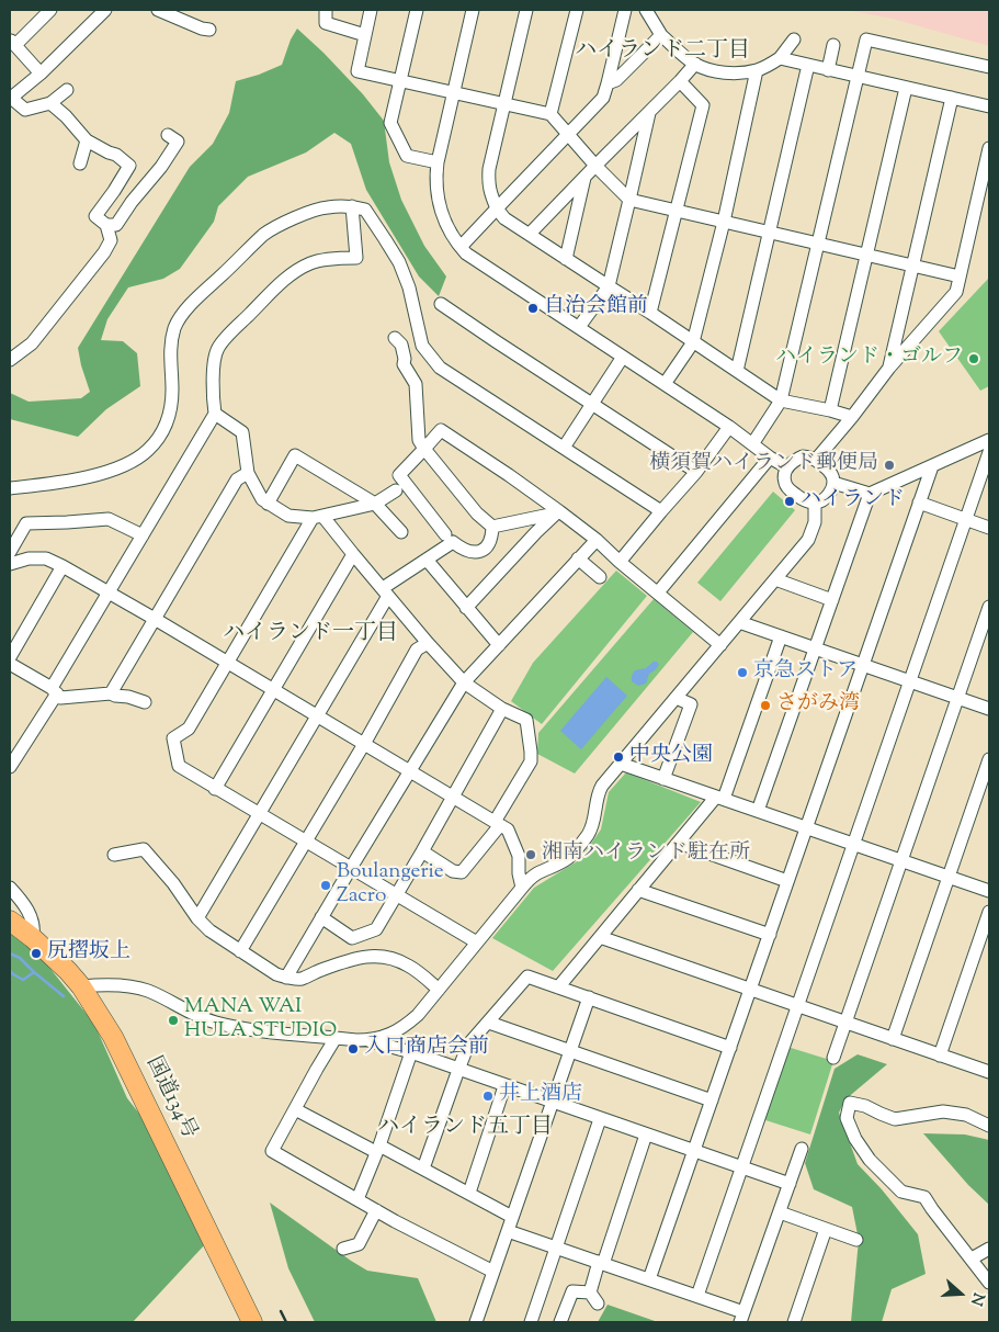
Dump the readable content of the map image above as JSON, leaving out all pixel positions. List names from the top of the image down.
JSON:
{
  "streets": {
    "highway": ["国道134号"]
  },
  "districts": ["ハイランド二丁目", "ハイランド一丁目", "ハイランド五丁目"],
  "places": [
    "自治会館前",
    "ハイランド・ゴルフ",
    "横須賀ハイランド郵便局",
    "ハイランド",
    "京急ストア",
    "さがみ湾",
    "中央公園",
    "湘南ハイランド駐在所",
    "Boulangerie Zacro",
    "尻摺坂上",
    "MANA WAI HULA STUDIO",
    "入口商店会前",
    "井上酒店"
  ],
  "north": "right"
}
